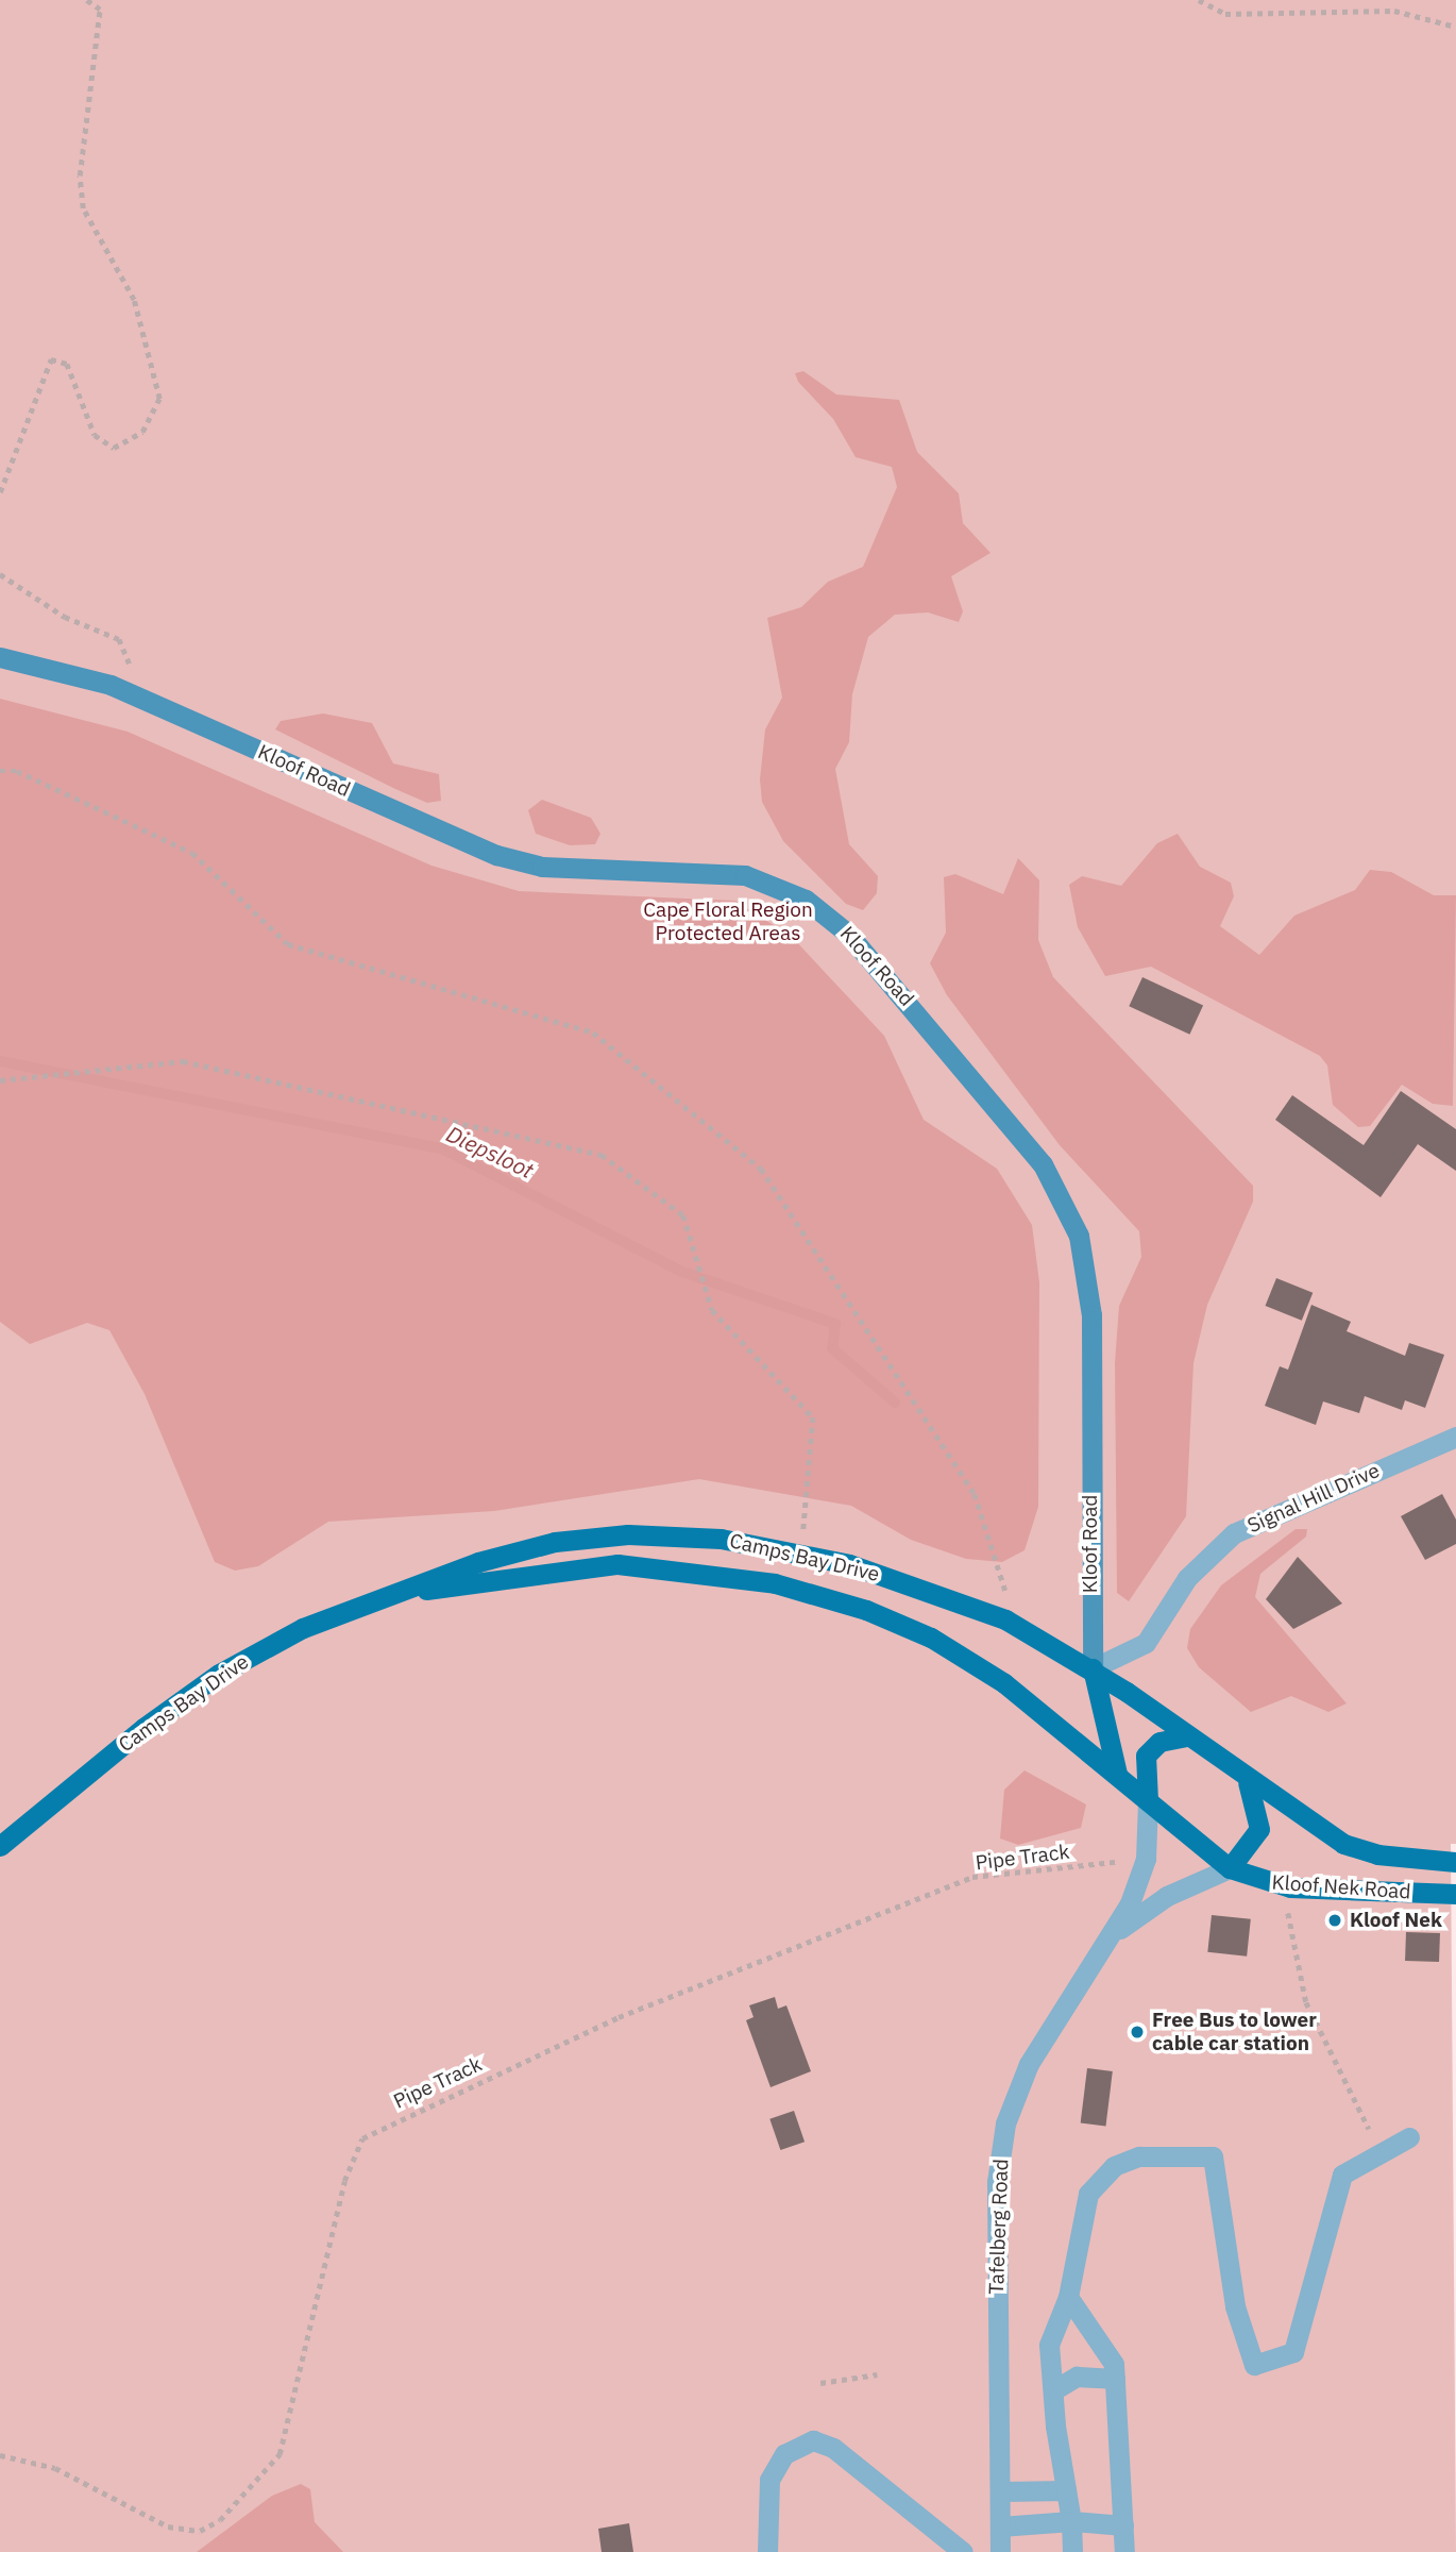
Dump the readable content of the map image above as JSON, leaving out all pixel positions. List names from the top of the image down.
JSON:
{
  "streets": {
    "main road": ["Kloof Road", "Camps Bay Drive", "Kloof Nek Road"],
    "lane": ["Signal Hill Drive", "Tafelberg Road"],
    "path": ["Pipe Track"]
  },
  "crossings": [
    ["Kloof Road", "Signal Hill Drive"],
    ["Kloof Road", "Camps Bay Drive"],
    ["Signal Hill Drive", "Camps Bay Drive"],
    ["Camps Bay Drive", "Kloof Nek Road"],
    ["Camps Bay Drive", "Tafelberg Road"],
    ["Pipe Track", "Tafelberg Road"],
    ["Kloof Nek Road", "Tafelberg Road"]
  ],
  "water": ["Diepsloot"],
  "parks": ["Cape Floral Region Protected Areas"],
  "places": ["Kloof Nek", "Free Bus to lower cable car station"]
}
